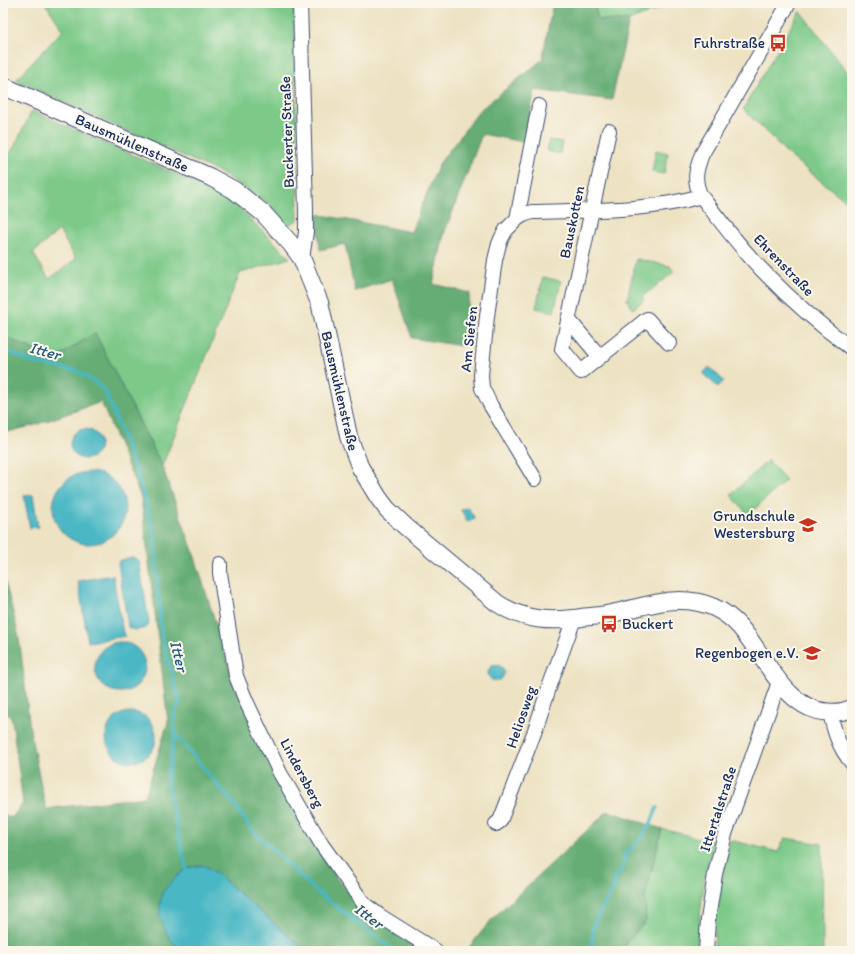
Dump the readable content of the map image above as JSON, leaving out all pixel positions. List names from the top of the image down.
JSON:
{
  "streets": {
    "street": [
      "Buckerter Straße",
      "Bausmühlenstraße",
      "Bauskotten",
      "Ehrenstraße",
      "Am Siefen",
      "Heliosweg",
      "Lindersberg",
      "Ittertalstraße"
    ]
  },
  "crossings": [
    ["Buckerter Straße", "Bausmühlenstraße"],
    ["Bausmühlenstraße", "Heliosweg"],
    ["Bausmühlenstraße", "Ittertalstraße"],
    ["Bauskotten", "Am Siefen"],
    ["Ehrenstraße", "Am Siefen"]
  ],
  "water": ["Itter"],
  "places": {
    "bus stop": ["Fuhrstraße", "Buckert"],
    "school or university": ["Grundschule Westersburg", "Regenbogen e.V."]
  }
}
